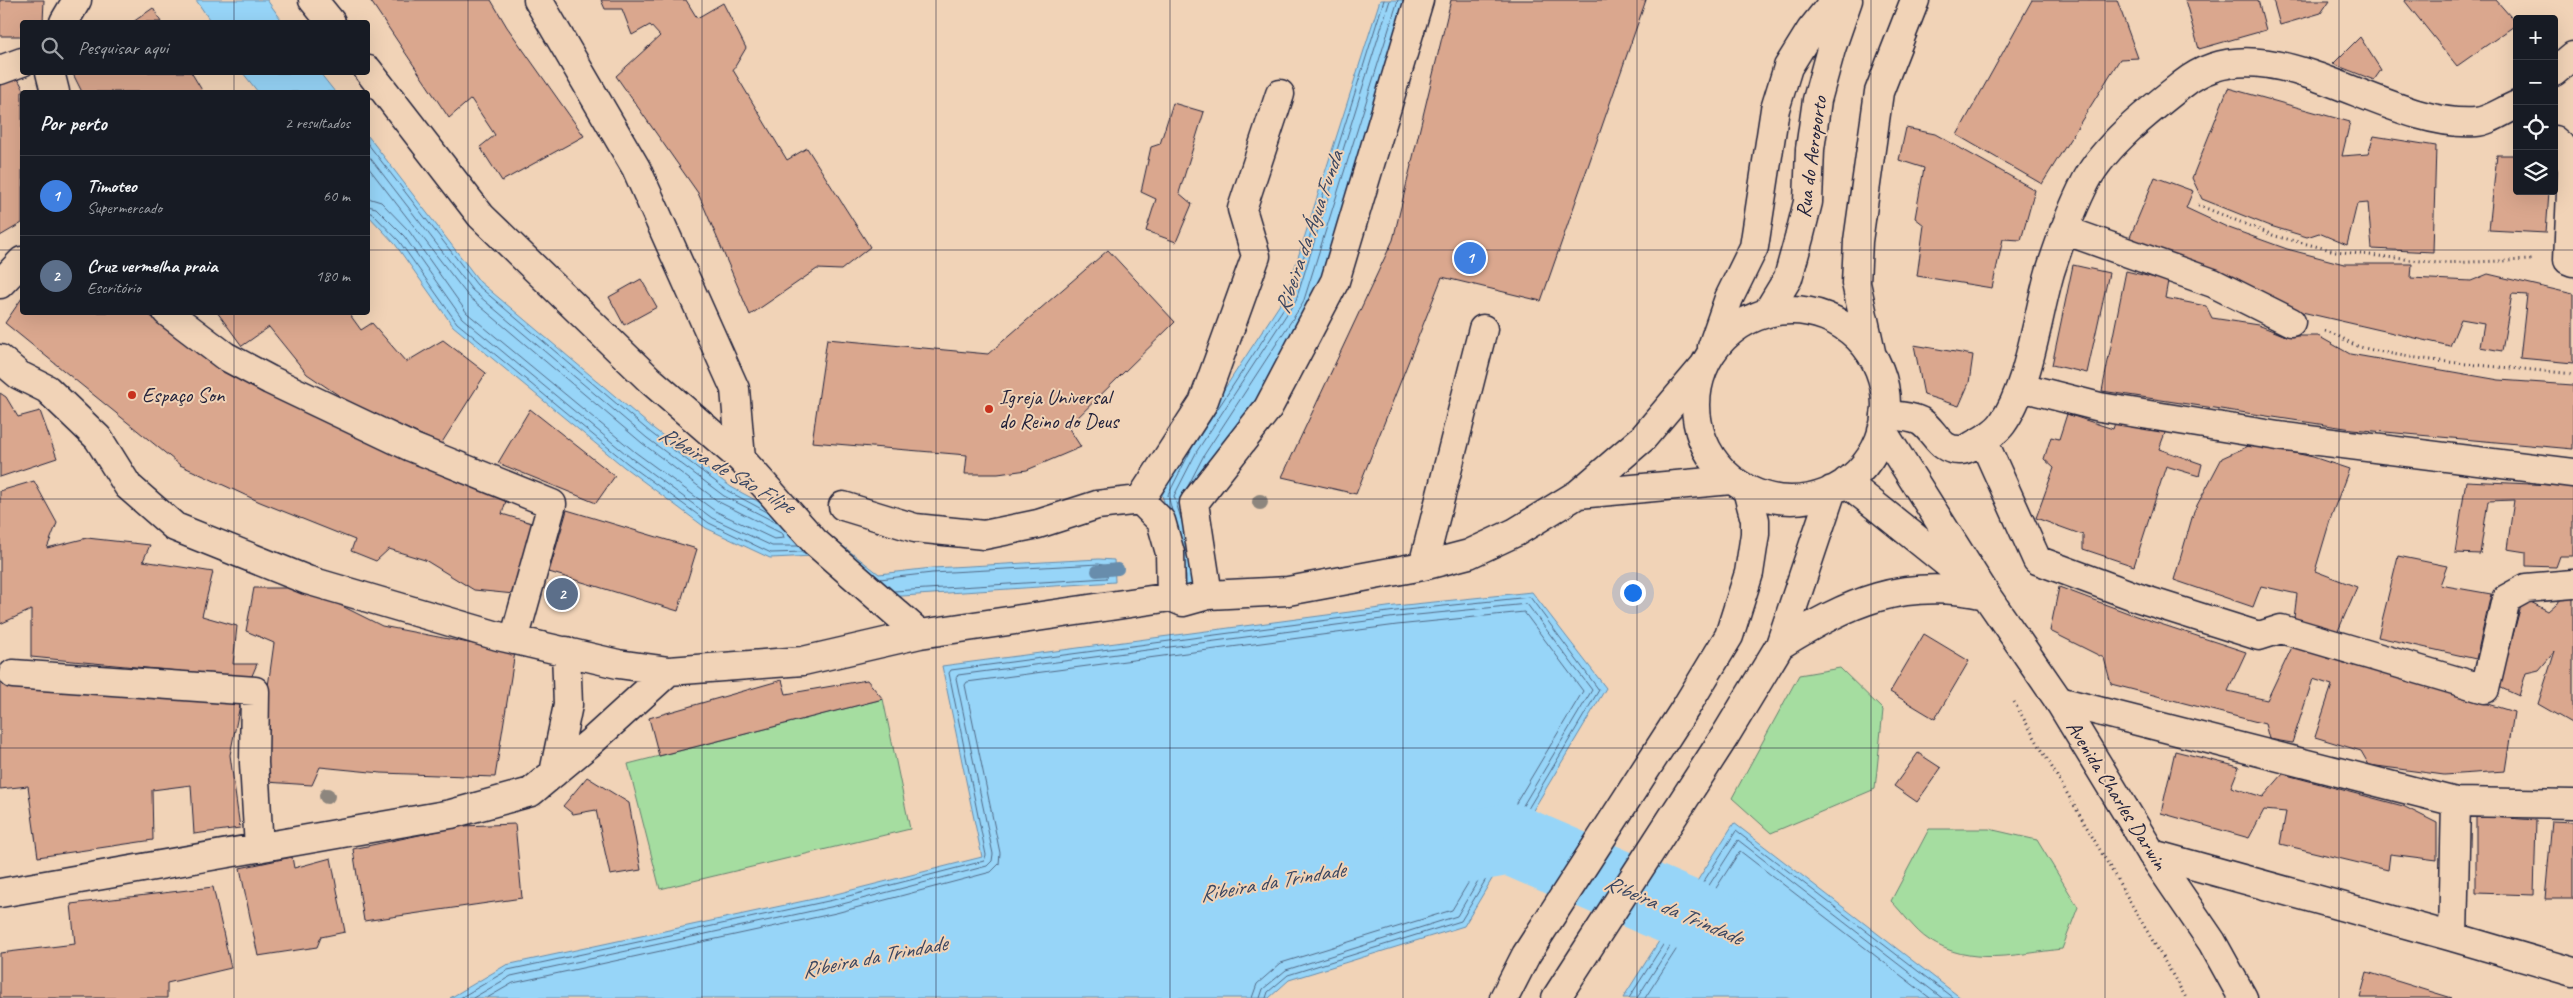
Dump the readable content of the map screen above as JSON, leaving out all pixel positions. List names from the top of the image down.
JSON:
{
  "streets": {
    "street": ["Rua do Aeroporto", "Avenida Charles Darwin"]
  },
  "water": ["Ribeira da Água Funda", "Ribeira de São Filipe", "Ribeira da Trindade"],
  "places": ["Espaço Son", "Igreja Universal do Reino do Deus"],
  "page": {
    "map_buttons": ["+", "−"],
    "search": "Pesquisar aqui",
    "heading": ["Por perto", "2 resultados"],
    "list": [
      {
        "mark": "1",
        "name": "Timoteo",
        "note": "Supermercado",
        "value": "60 m"
      },
      {
        "mark": "2",
        "name": "Cruz vermelha praia",
        "note": "Escritório",
        "value": "180 m"
      }
    ],
    "pins": ["1", "2"]
  }
}
